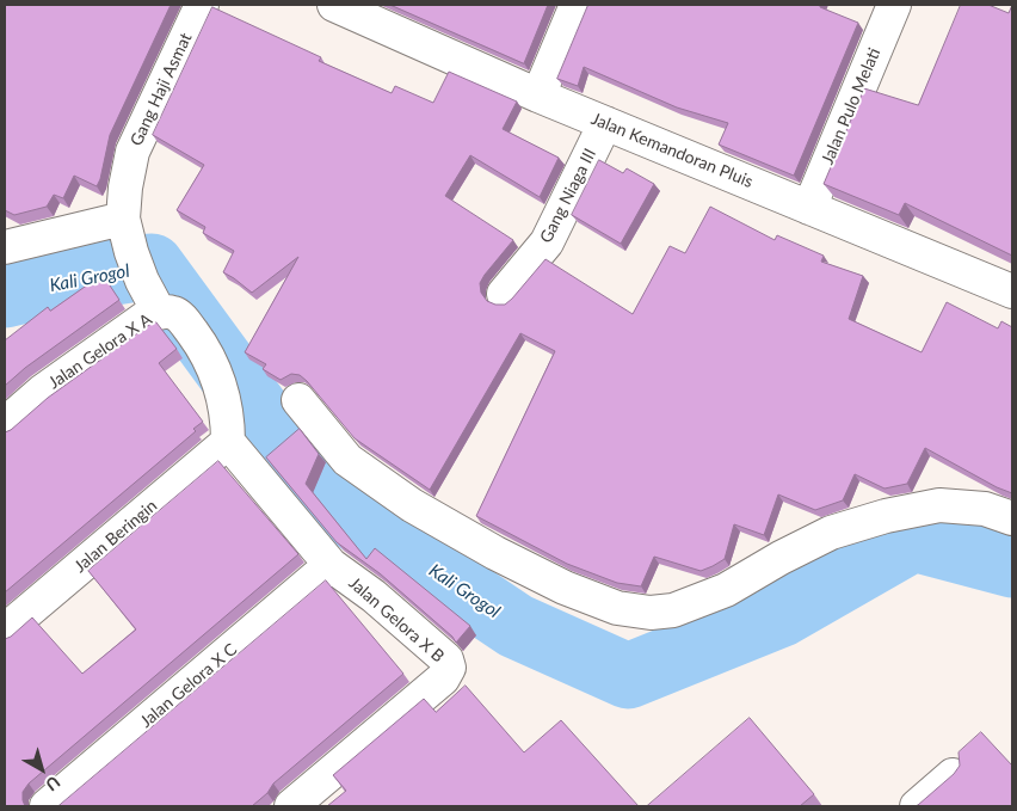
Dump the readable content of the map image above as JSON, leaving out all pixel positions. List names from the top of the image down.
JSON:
{
  "streets": {
    "street": [
      "Gang Haji Asmat",
      "Jalan Pulo Melati",
      "Jalan Kemandoran Pluis",
      "Gang Niaga III",
      "Jalan Gelora X A",
      "Jalan Beringin",
      "Jalan Gelora X B",
      "Jalan Gelora X C"
    ]
  },
  "crossings": [
    ["Gang Haji Asmat", "Jalan Gelora X A"],
    ["Jalan Pulo Melati", "Jalan Kemandoran Pluis"],
    ["Jalan Kemandoran Pluis", "Gang Niaga III"],
    ["Jalan Gelora X A", "Jalan Beringin"],
    ["Jalan Gelora X A", "Jalan Gelora X B"],
    ["Jalan Beringin", "Jalan Gelora X B"],
    ["Jalan Gelora X B", "Jalan Gelora X C"]
  ],
  "water": ["Kali Grogol"],
  "north": "bottom right"
}
